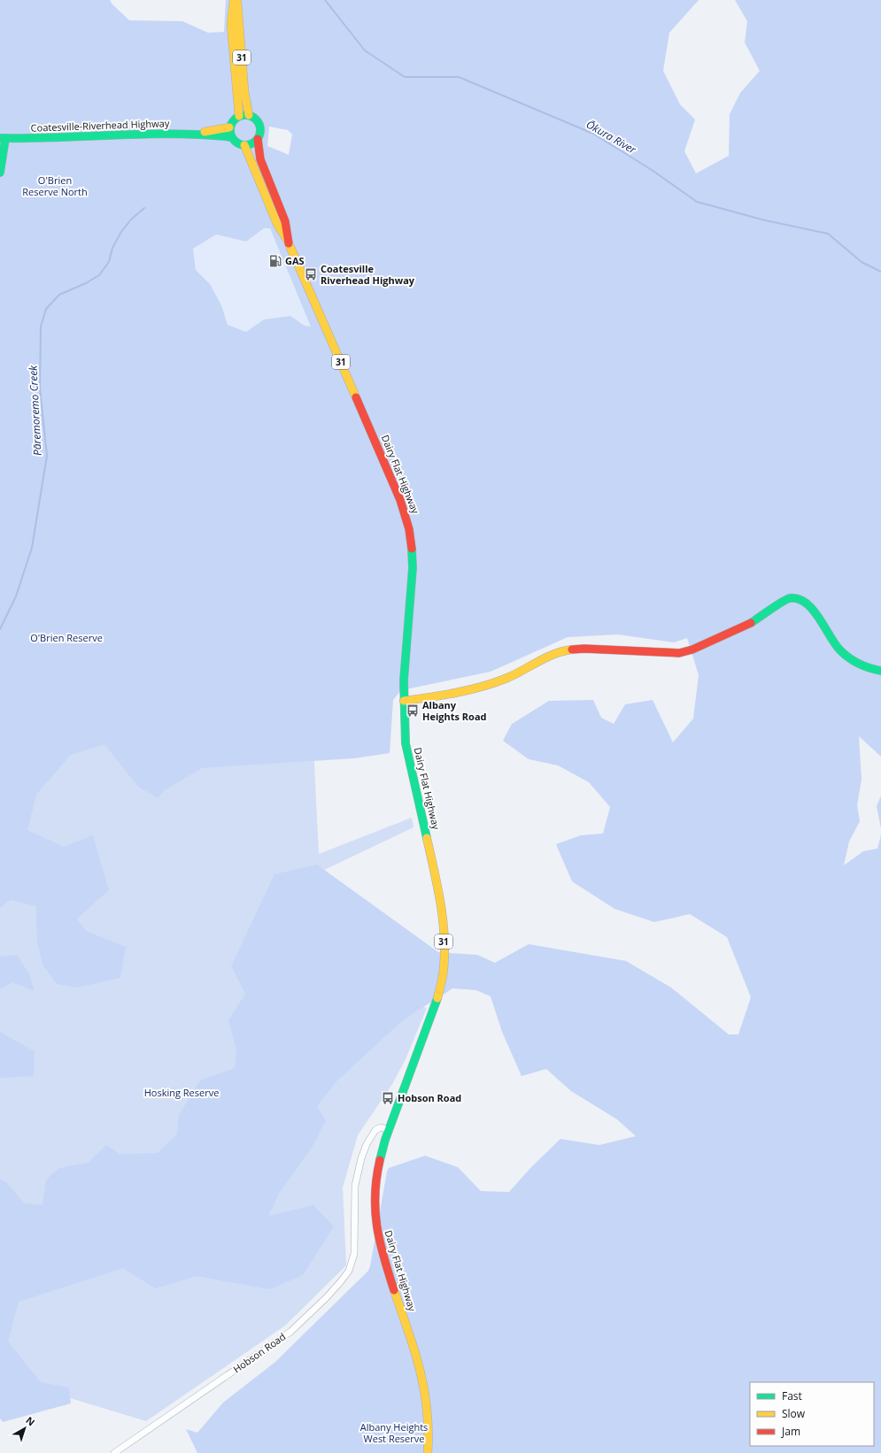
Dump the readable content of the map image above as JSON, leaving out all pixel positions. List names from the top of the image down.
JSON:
{
  "streets": {
    "main road": ["31", "Coatesville-Riverhead Highway", "Dairy Flat Highway"],
    "street": ["Hobson Road"]
  },
  "crossings": [
    ["31", "Coatesville-Riverhead Highway"],
    ["31", "Dairy Flat Highway"],
    ["Coatesville-Riverhead Highway", "Dairy Flat Highway"],
    ["Dairy Flat Highway", "Hobson Road"]
  ],
  "water": ["Ōkura River", "Pāremoremo Creek"],
  "parks": [
    "O'Brien Reserve North",
    "O'Brien Reserve",
    "Hosking Reserve",
    "Albany Heights West Reserve"
  ],
  "places": {
    "fuel station": ["GAS"],
    "bus stop": ["Coatesville Riverhead Highway", "Albany Heights Road", "Hobson Road"]
  },
  "legend": ["Fast", "Slow", "Jam"],
  "north": "top right"
}
